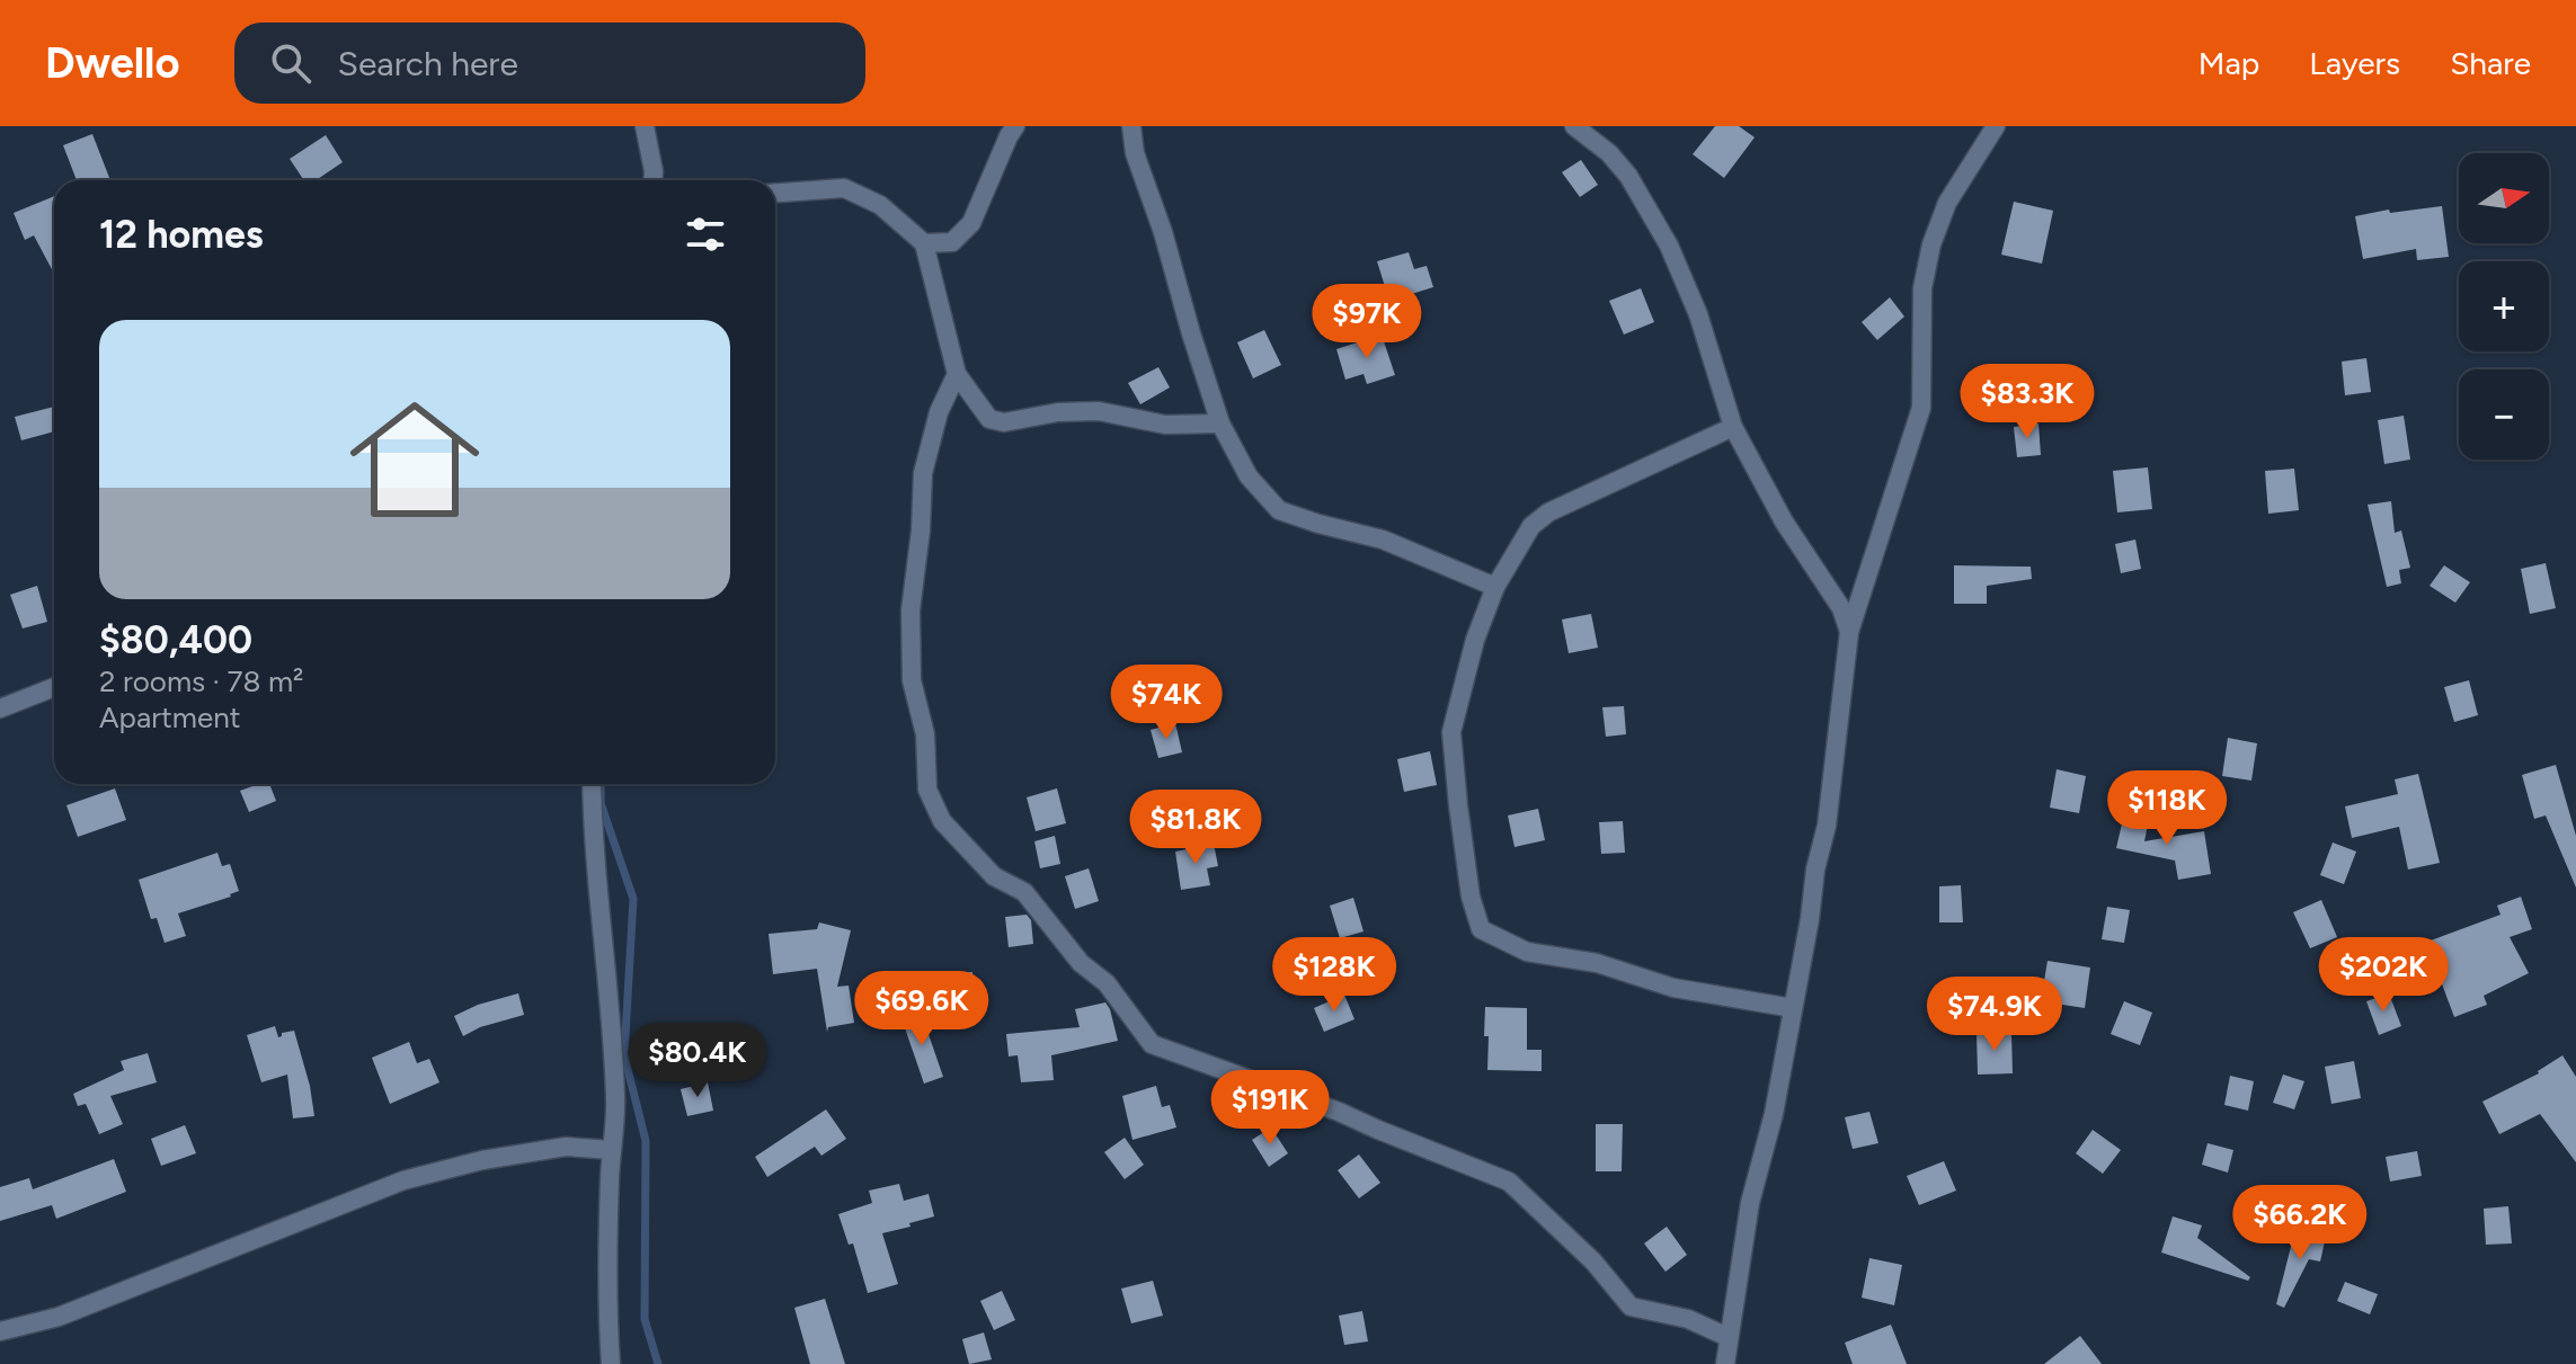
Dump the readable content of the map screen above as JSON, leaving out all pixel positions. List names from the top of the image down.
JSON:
{
  "north": "right",
  "page": {
    "header": "Dwello",
    "search": "Search here",
    "nav": ["Map", "Layers", "Share"],
    "map_buttons": ["+", "−"],
    "heading": "12 homes",
    "price": [
      "$97K",
      "$83.3K",
      "$74K",
      "$118K",
      "$81.8K",
      "$128K",
      "$202K",
      "$69.6K",
      "$74.9K",
      "$80.4K",
      "$191K",
      "$66.2K"
    ],
    "list": [
      {
        "name": "$80,400",
        "note": "2 rooms · 78 m² · Apartment"
      }
    ]
  }
}
